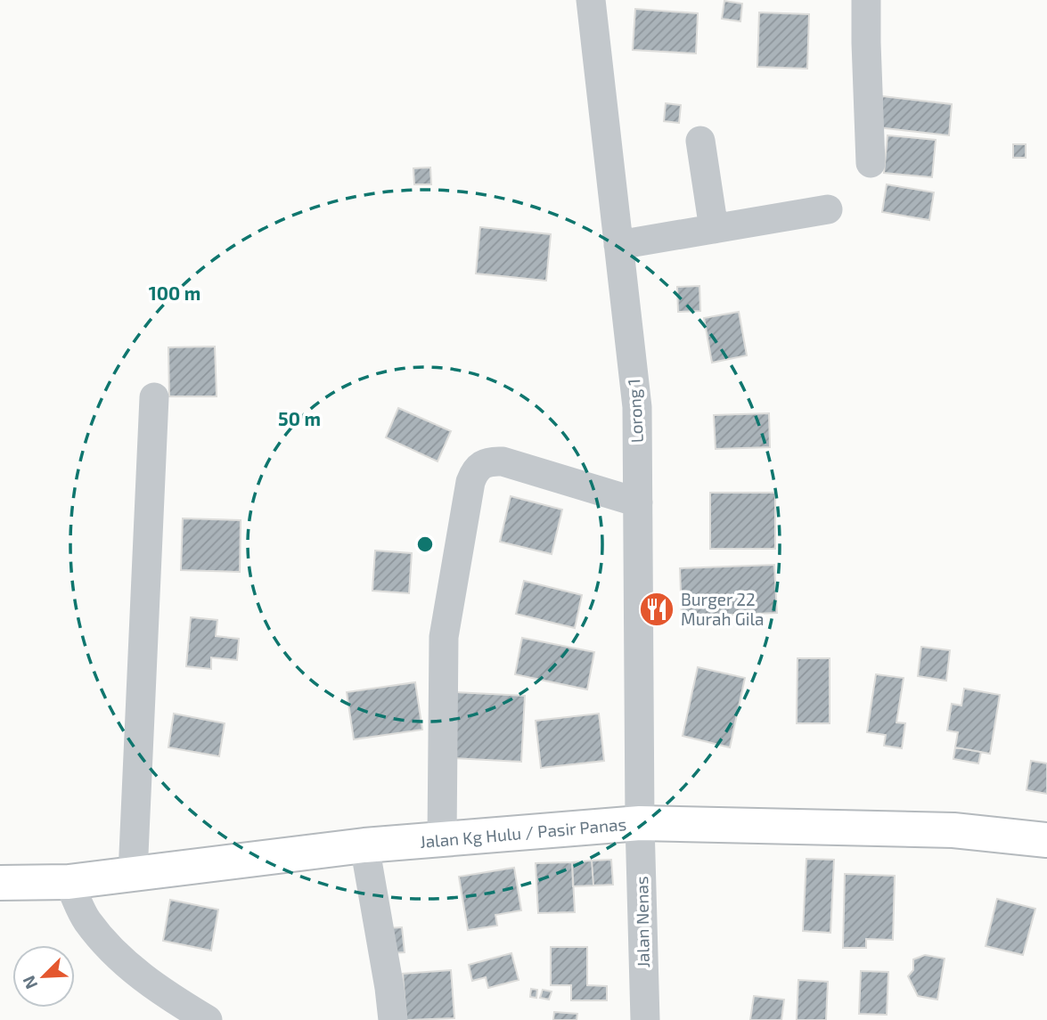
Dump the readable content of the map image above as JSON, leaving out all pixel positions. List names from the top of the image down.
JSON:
{
  "streets": {
    "main road": ["Jalan Kg Hulu / Pasir Panas"],
    "street": ["Lorong 1", "Jalan Nenas"]
  },
  "crossings": [
    ["Lorong 1", "Jalan Kg Hulu / Pasir Panas"],
    ["Lorong 1", "Jalan Nenas"],
    ["Jalan Kg Hulu / Pasir Panas", "Jalan Nenas"]
  ],
  "places": {
    "restaurant": ["Burger 22 Murah Gila"]
  },
  "north": "bottom left",
  "rings": ["100 m", "50 m"]
}
